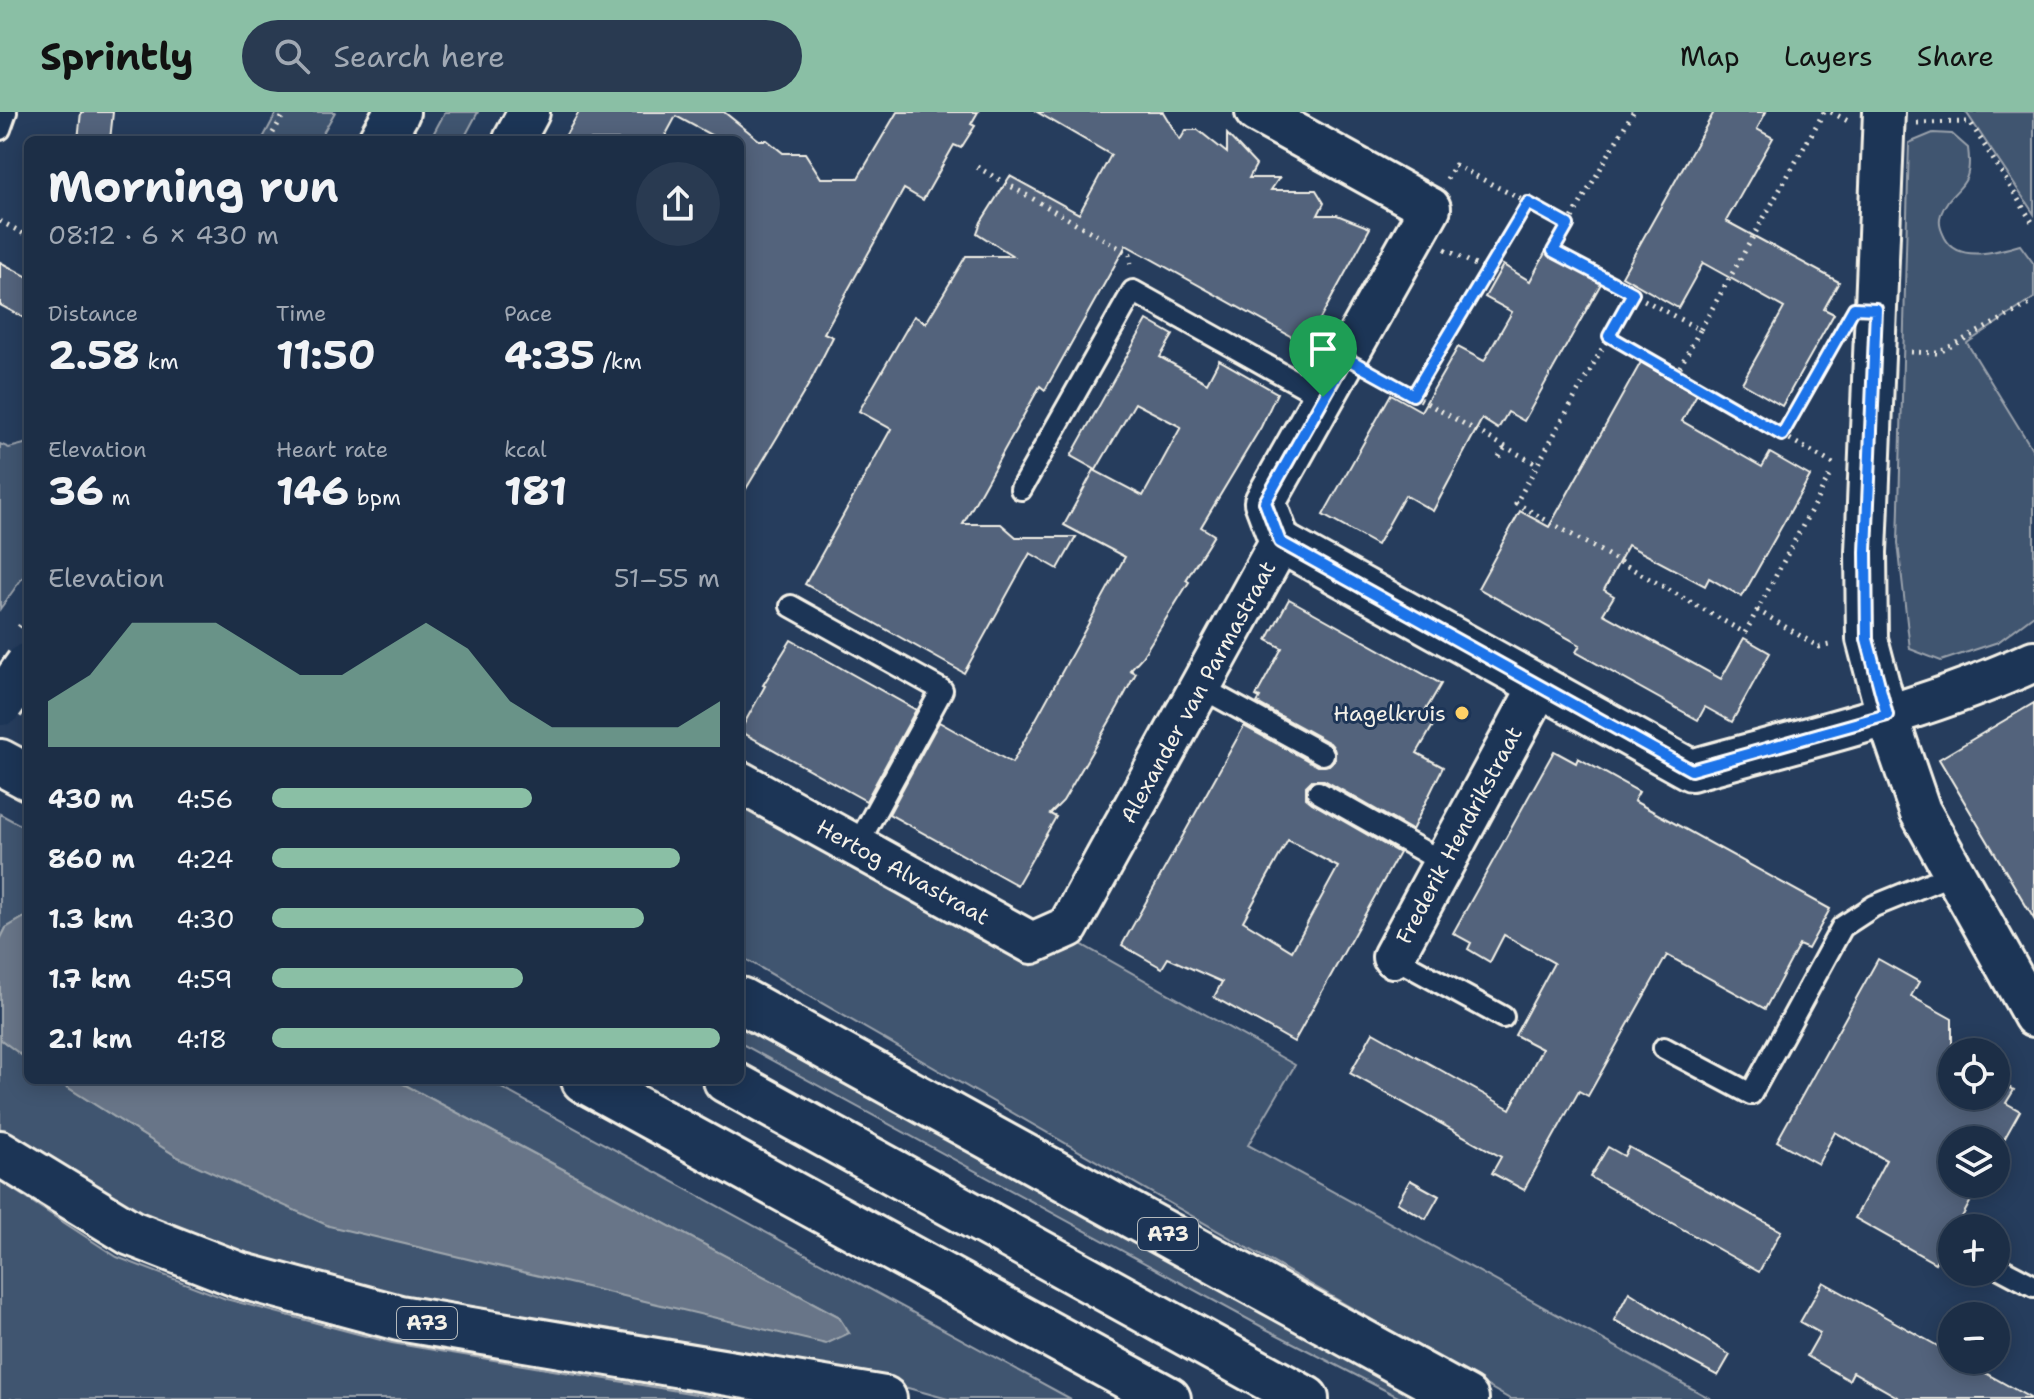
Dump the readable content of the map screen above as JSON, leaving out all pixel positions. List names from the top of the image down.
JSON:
{
  "streets": {
    "main road": ["A73"],
    "street": ["Alexander van Parmastraat", "Frederik Hendrikstraat", "Hertog Alvastraat"]
  },
  "crossings": [
    ["Alexander van Parmastraat", "Hertog Alvastraat"]
  ],
  "places": ["Hagelkruis"],
  "page": {
    "header": "Sprintly",
    "search": "Search here",
    "nav": ["Map", "Layers", "Share"],
    "heading": ["Morning run", "08:12 · 6 × 430 m"],
    "stats": [
      ["Distance", "2.58 km"],
      ["Time", "11:50"],
      ["Pace", "4:35 /km"],
      ["Elevation", "36 m"],
      ["Heart rate", "146 bpm"],
      ["kcal", "181"]
    ],
    "chart": ["Elevation", "51–55 m"],
    "list": [
      {
        "name": "430 m",
        "note": "4:56"
      },
      {
        "name": "860 m",
        "note": "4:24"
      },
      {
        "name": "1.3 km",
        "note": "4:30"
      },
      {
        "name": "1.7 km",
        "note": "4:59"
      },
      {
        "name": "2.1 km",
        "note": "4:18"
      }
    ],
    "map_buttons": ["+", "−"]
  }
}
